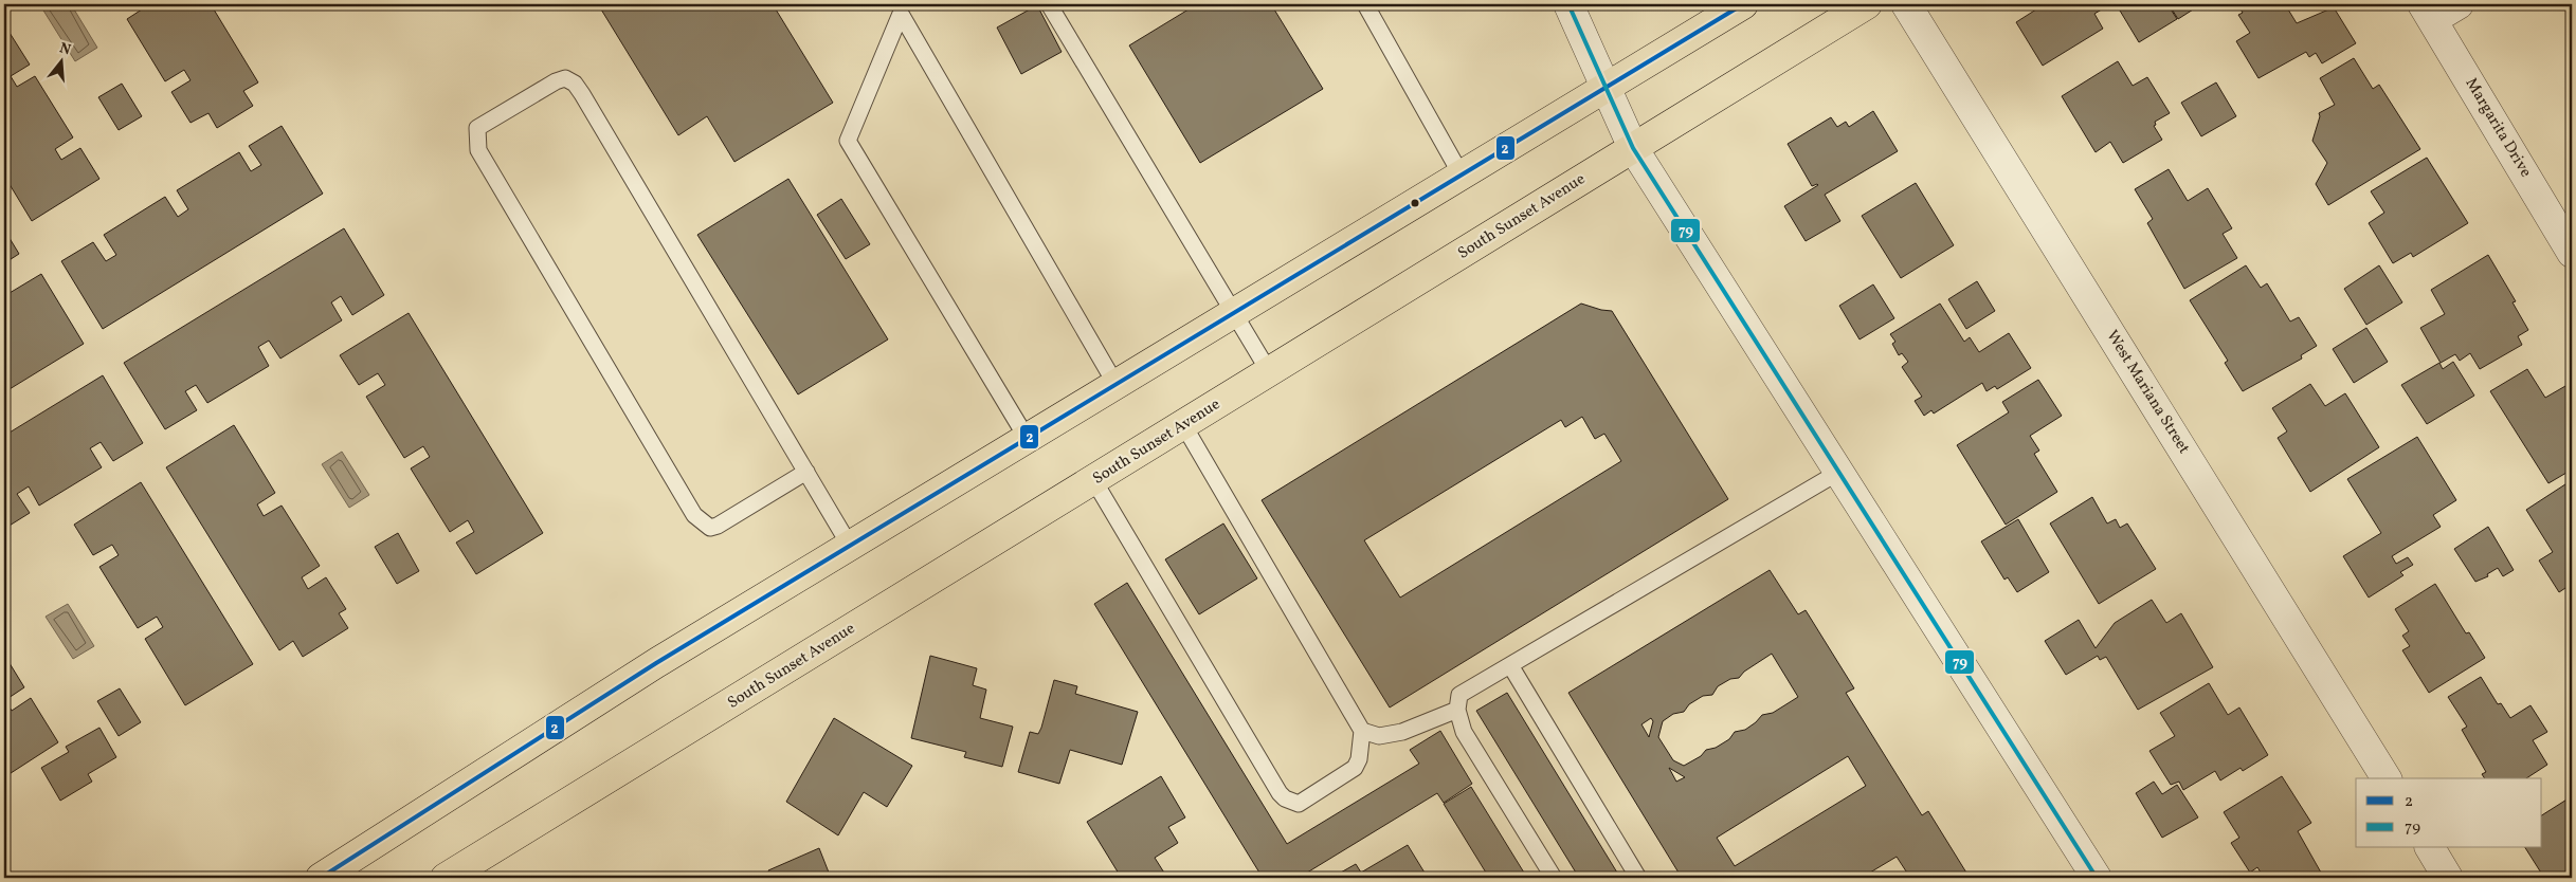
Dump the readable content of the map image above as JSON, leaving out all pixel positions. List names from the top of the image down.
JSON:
{
  "streets": {
    "main road": ["South Sunset Avenue"],
    "street": ["Margarita Drive", "West Mariana Street"]
  },
  "lines": ["transit line 2", "transit line 79"],
  "legend": ["2", "79"],
  "north": "top"
}
